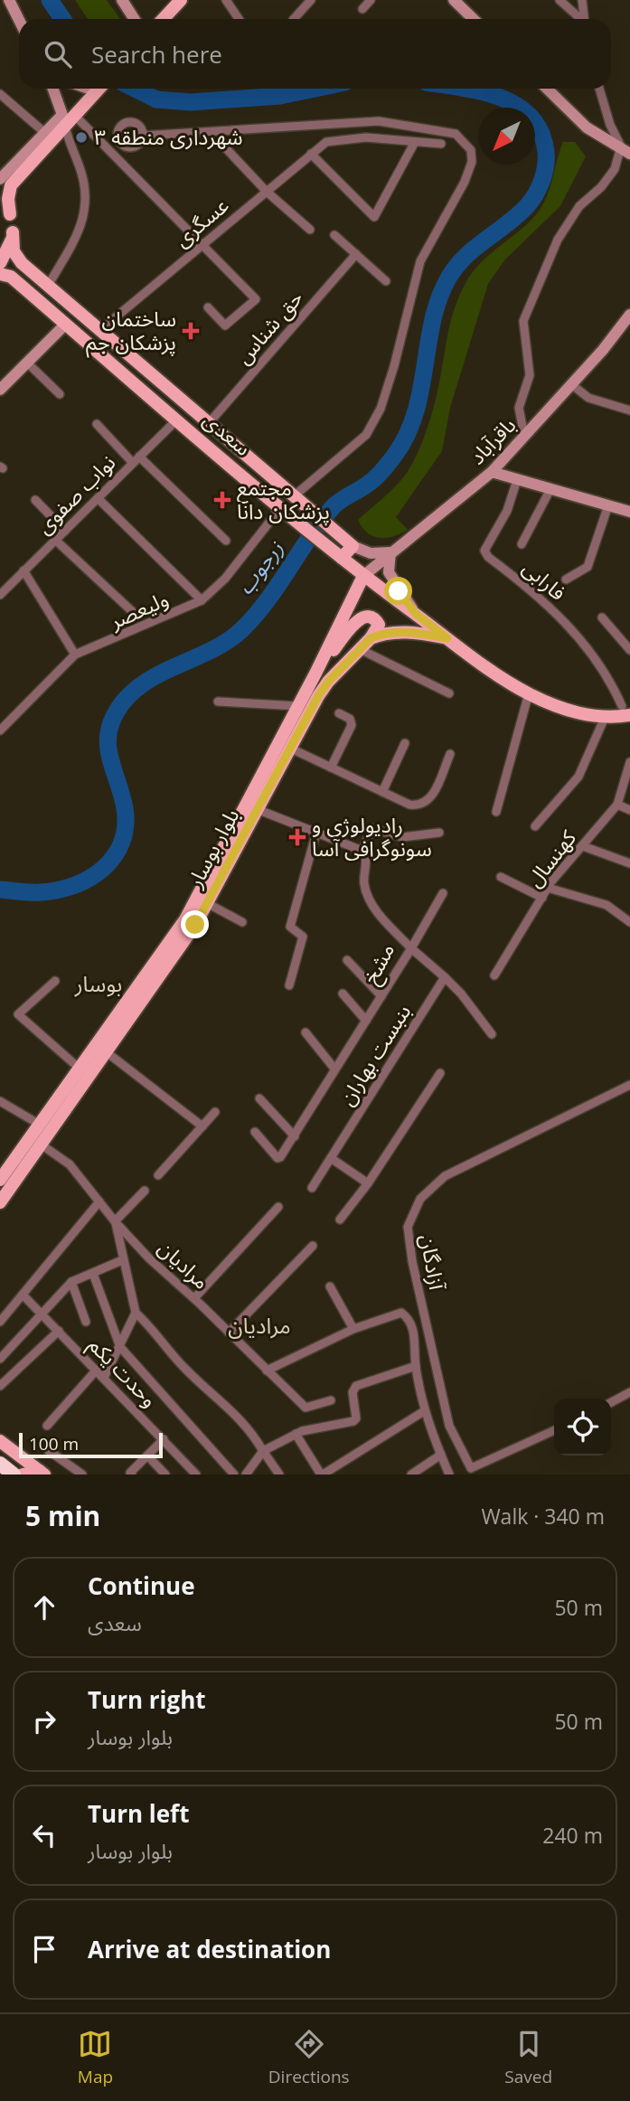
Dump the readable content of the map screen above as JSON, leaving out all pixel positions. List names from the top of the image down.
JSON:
{
  "streets": {
    "main road": ["سعدی", "باقرآباد", "بلوار بوسار"],
    "street": [
      "عسگری",
      "حق شناس",
      "نواب صفوی",
      "فارابی",
      "ولیعصر",
      "کهنسال",
      "مشخ",
      "بنبست بهاران",
      "آزادگان",
      "مرادیان",
      "وحدت یکم"
    ]
  },
  "crossings": [
    ["عسگری", "سعدی"],
    ["حق شناس", "سعدی"],
    ["سعدی", "باقرآباد"],
    ["سعدی", "نواب صفوی"],
    ["سعدی", "فارابی"],
    ["سعدی", "ولیعصر"],
    ["سعدی", "بلوار بوسار"],
    ["باقرآباد", "بلوار بوسار"],
    ["بلوار بوسار", "مرادیان"]
  ],
  "districts": ["بوسار", "مرادیان"],
  "water": ["زرجوب"],
  "places": {
    "other": ["شهرداری منطقه ۳"],
    "health": ["ساختمان پزشکان جم", "مجتمع پزشکان دانا", "رادیولوژی و سونوگرافی آسا"]
  },
  "scale_bar": "100 m",
  "north": "bottom left",
  "page": {
    "search": "Search here",
    "scale": "100 m",
    "heading": ["5 min", "Walk · 340 m"],
    "list": [
      ["Continue", "سعدی", "50 m"],
      ["Turn right", "بلوار بوسار", "50 m"],
      ["Turn left", "بلوار بوسار", "240 m"],
      "Arrive at destination"
    ],
    "nav": ["Map", "Directions", "Saved"]
  }
}
